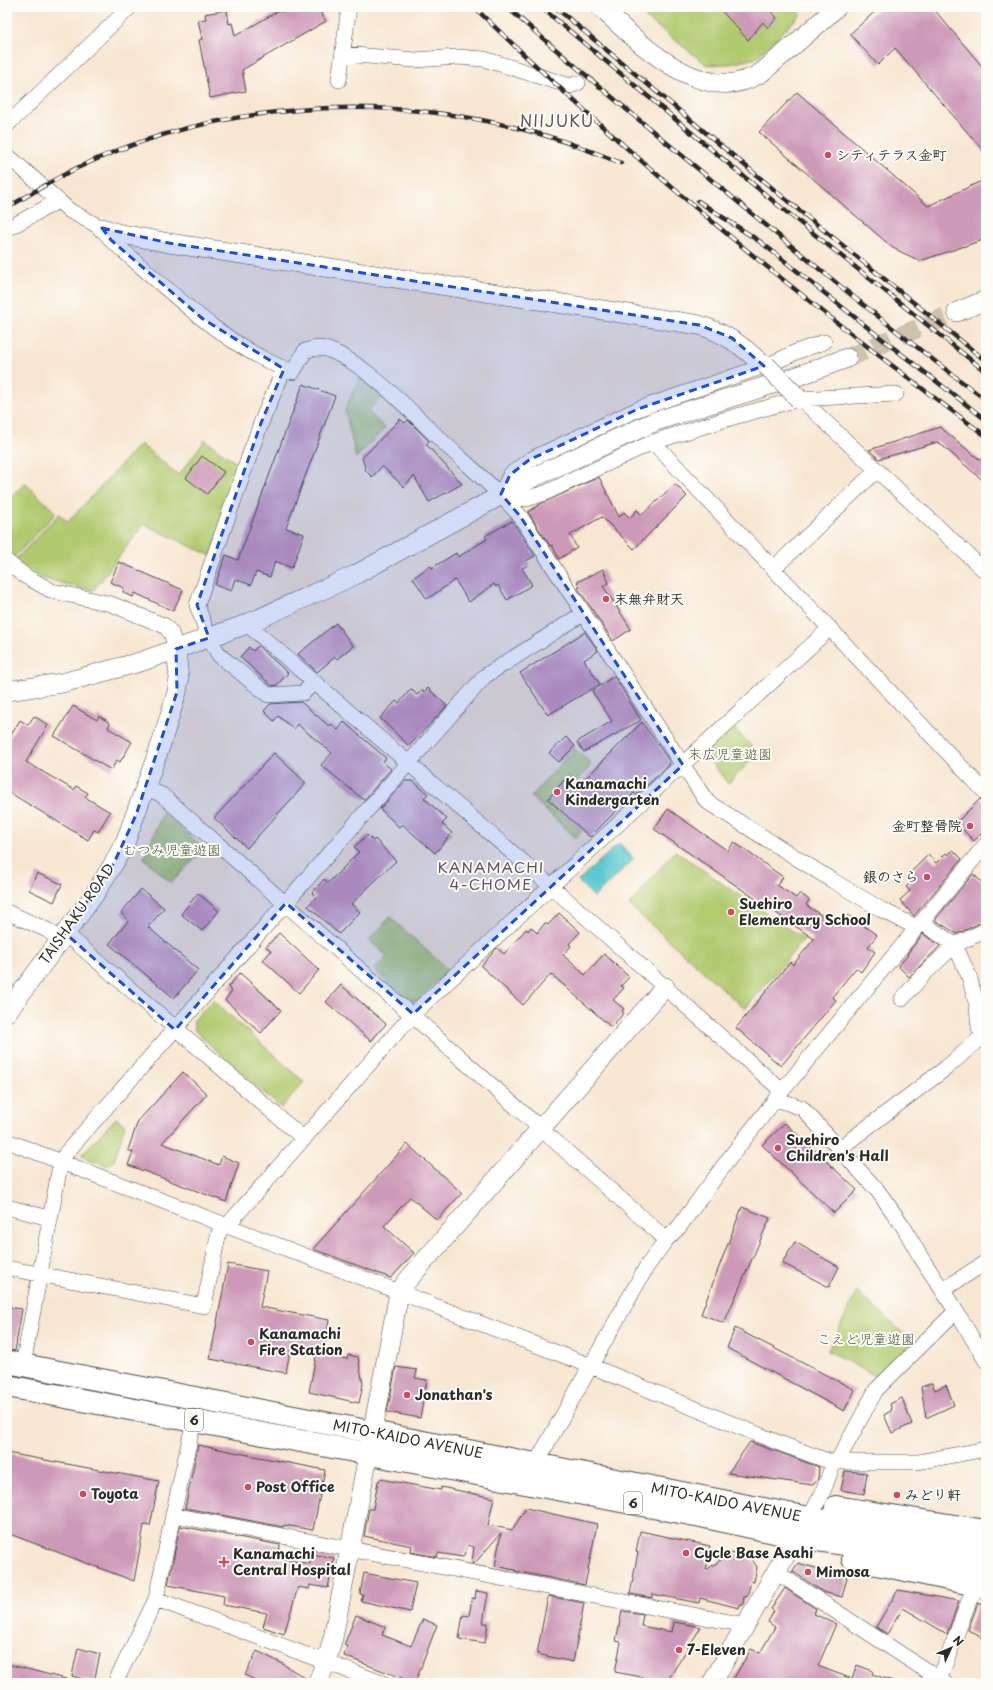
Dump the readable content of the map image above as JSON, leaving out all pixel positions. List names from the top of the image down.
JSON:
{
  "streets": {
    "highway": ["6", "MITO-KAIDO AVENUE"],
    "street": ["TAISHAKU ROAD"]
  },
  "districts": ["NIIJUKU", "KANAMACHI 4-CHOME"],
  "parks": ["末広児童遊園", "むつみ児童遊園", "こえど児童遊園"],
  "places": {
    "other": [
      "シティテラス金町",
      "末無弁財天",
      "Kanamachi Kindergarten",
      "金町整骨院",
      "銀のさら",
      "Suehiro Elementary School",
      "Suehiro Children's Hall",
      "Kanamachi Fire Station",
      "Jonathan's",
      "Post Office",
      "Toyota",
      "みどり軒",
      "Cycle Base Asahi",
      "Mimosa",
      "7-Eleven"
    ],
    "health": ["Kanamachi Central Hospital"]
  },
  "north": "top right"
}
